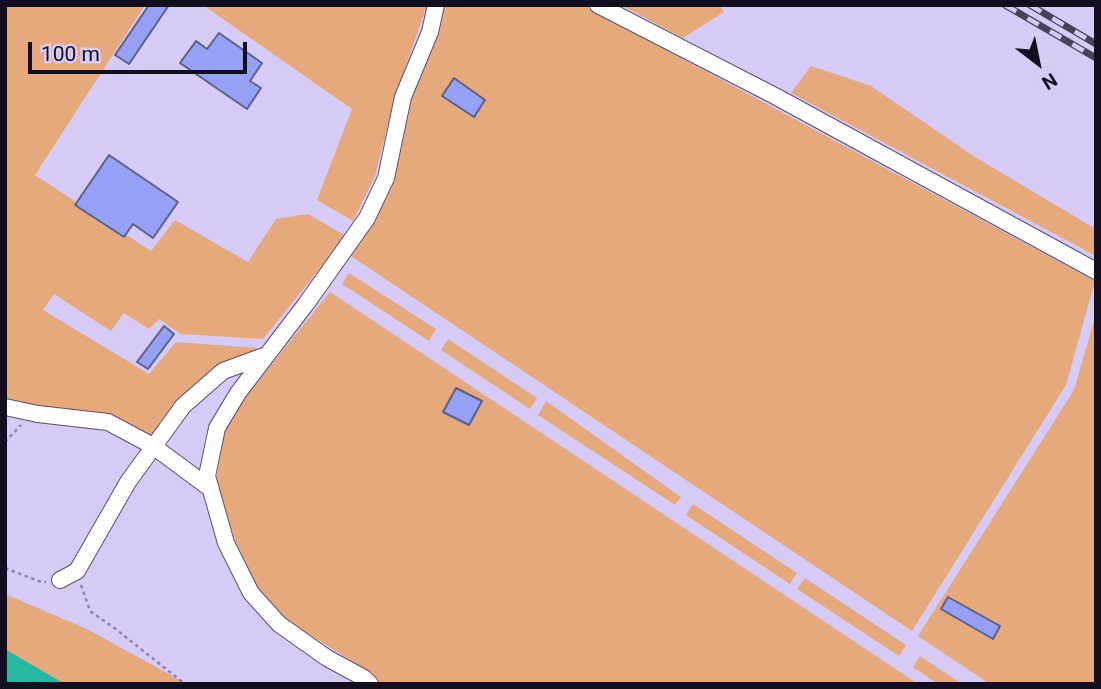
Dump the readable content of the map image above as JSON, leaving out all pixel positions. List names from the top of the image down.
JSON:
{
  "scale_bar": "100 m",
  "north": "bottom right"
}
